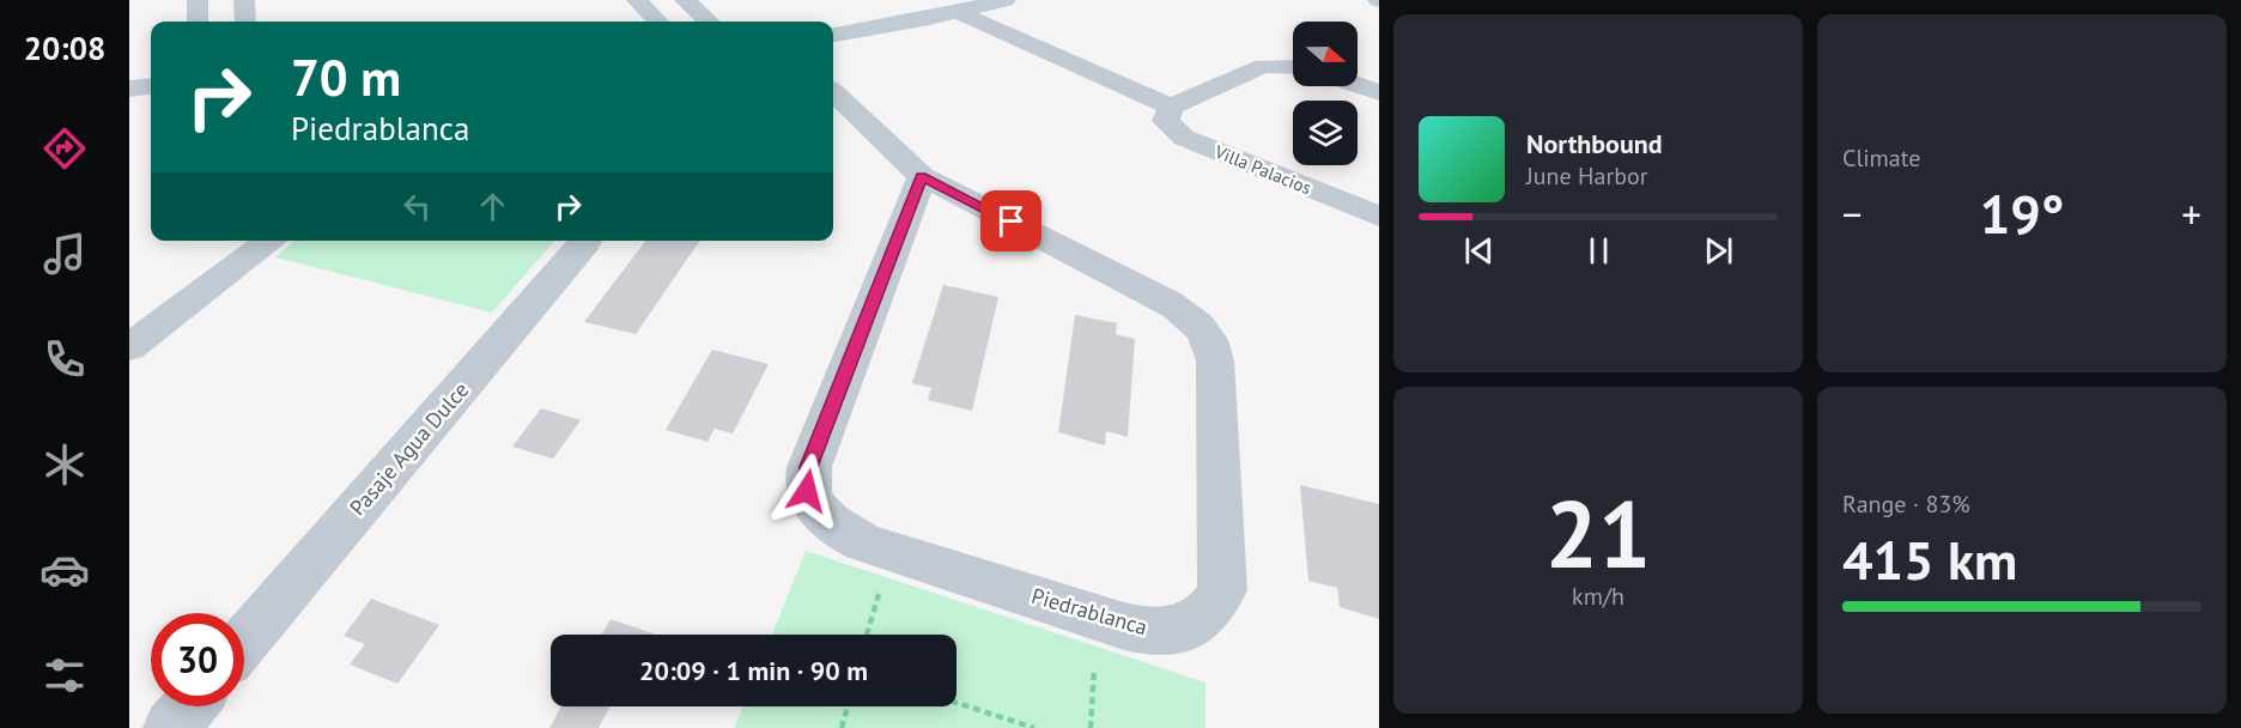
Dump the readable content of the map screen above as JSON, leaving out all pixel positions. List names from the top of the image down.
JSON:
{
  "streets": {
    "street": ["Villa Palacios", "Pasaje Agua Dulce", "Piedrablanca"]
  },
  "north": "right",
  "page": {
    "tabs": "20:08",
    "tile": [
      "Climate",
      ["21", "km/h"],
      ["Range · 83%", "415 km"]
    ],
    "turn": ["70 m", "Piedrablanca"],
    "song": ["Northbound", "June Harbor"],
    "heat": ["−", "19°", "+"],
    "limit": "30",
    "trip": "20:09 · 1 min · 90 m"
  }
}
